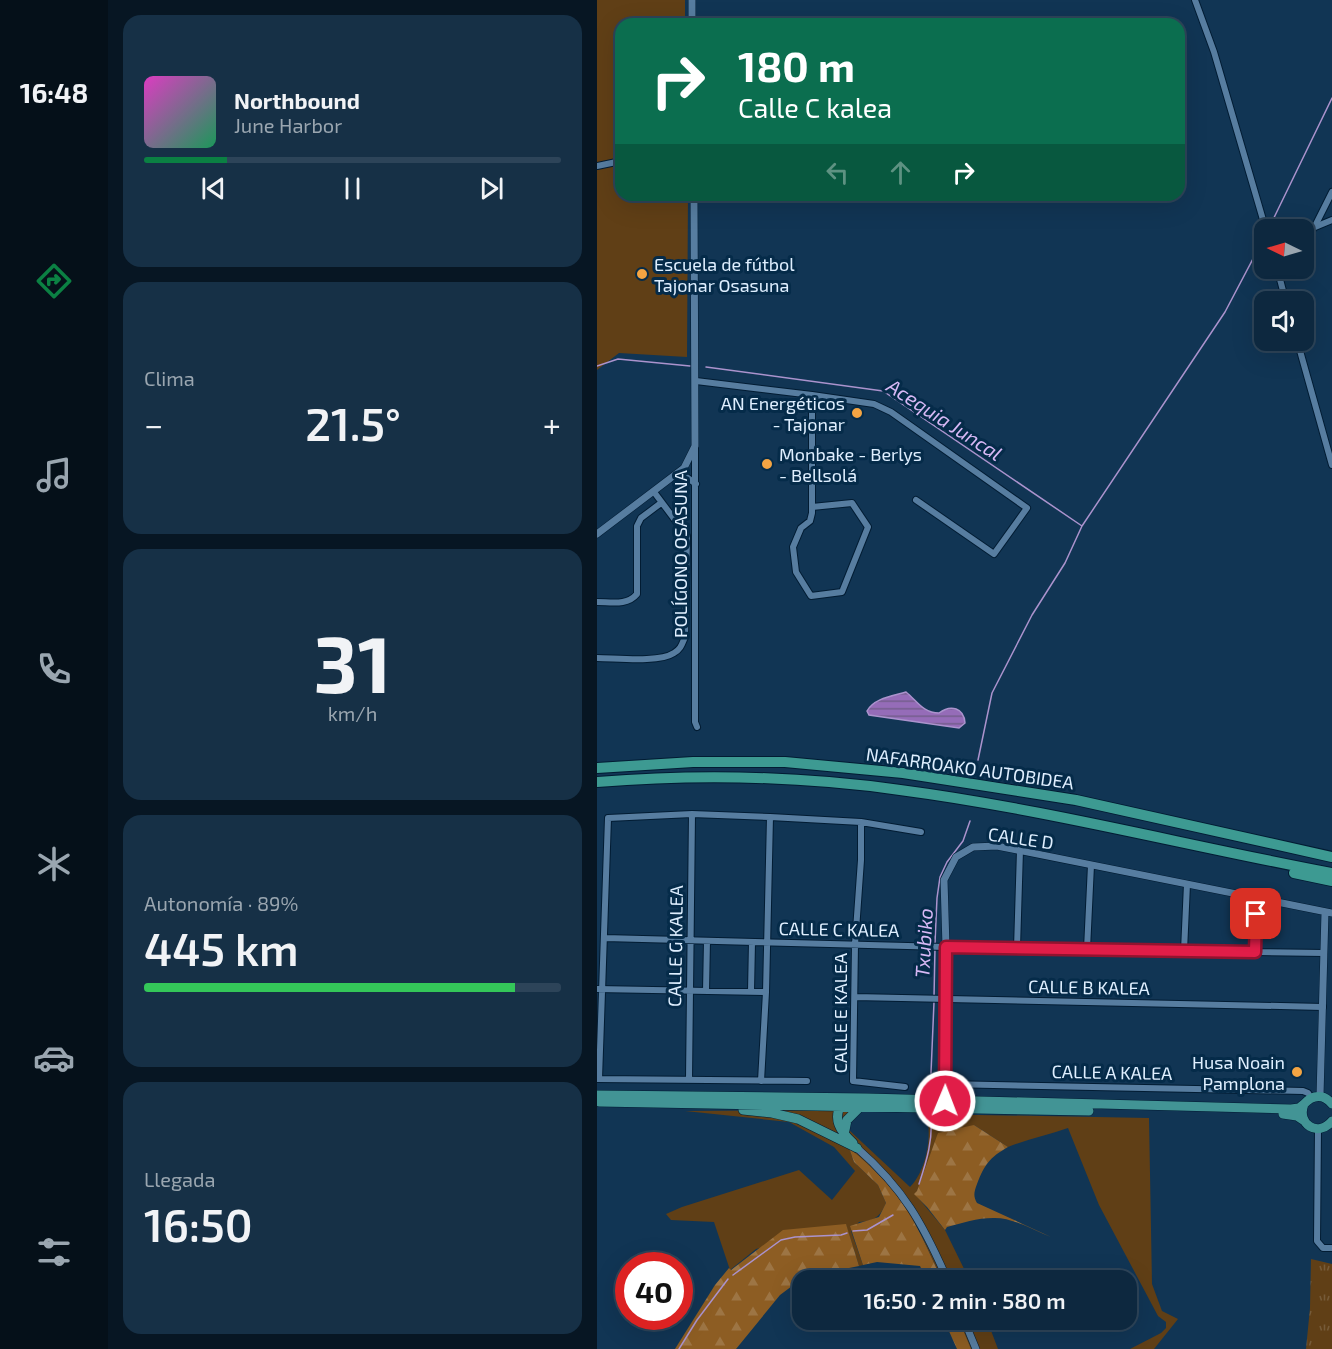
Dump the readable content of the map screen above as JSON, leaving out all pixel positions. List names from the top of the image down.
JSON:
{
  "streets": {
    "highway": ["NAFARROAKO AUTOBIDEA"],
    "street": [
      "POLÍGONO OSASUNA",
      "CALLE D",
      "CALLE C KALEA",
      "CALLE G KALEA",
      "CALLE B KALEA",
      "CALLE E KALEA",
      "CALLE A KALEA"
    ]
  },
  "crossings": [
    ["CALLE D", "CALLE C KALEA"],
    ["CALLE D", "CALLE B KALEA"],
    ["CALLE D", "CALLE A KALEA"],
    ["CALLE C KALEA", "CALLE G KALEA"],
    ["CALLE C KALEA", "CALLE E KALEA"],
    ["CALLE B KALEA", "CALLE E KALEA"]
  ],
  "water": ["Acequia Juncal", "Txubiko"],
  "places": [
    "Escuela de fútbol Tajonar Osasuna",
    "AN Energéticos - Tajonar",
    "Monbake - Berlys - Bellsolá",
    "Husa Noain Pamplona"
  ],
  "north": "left",
  "page": {
    "tabs": "16:48",
    "turn": ["180 m", "Calle C kalea"],
    "song": ["Northbound", "June Harbor"],
    "tile": [
      "Clima",
      ["31", "km/h"],
      ["Autonomía · 89%", "445 km"],
      ["Llegada", "16:50"]
    ],
    "heat": ["−", "21.5°", "+"],
    "limit": "40",
    "trip": "16:50 · 2 min · 580 m"
  }
}
